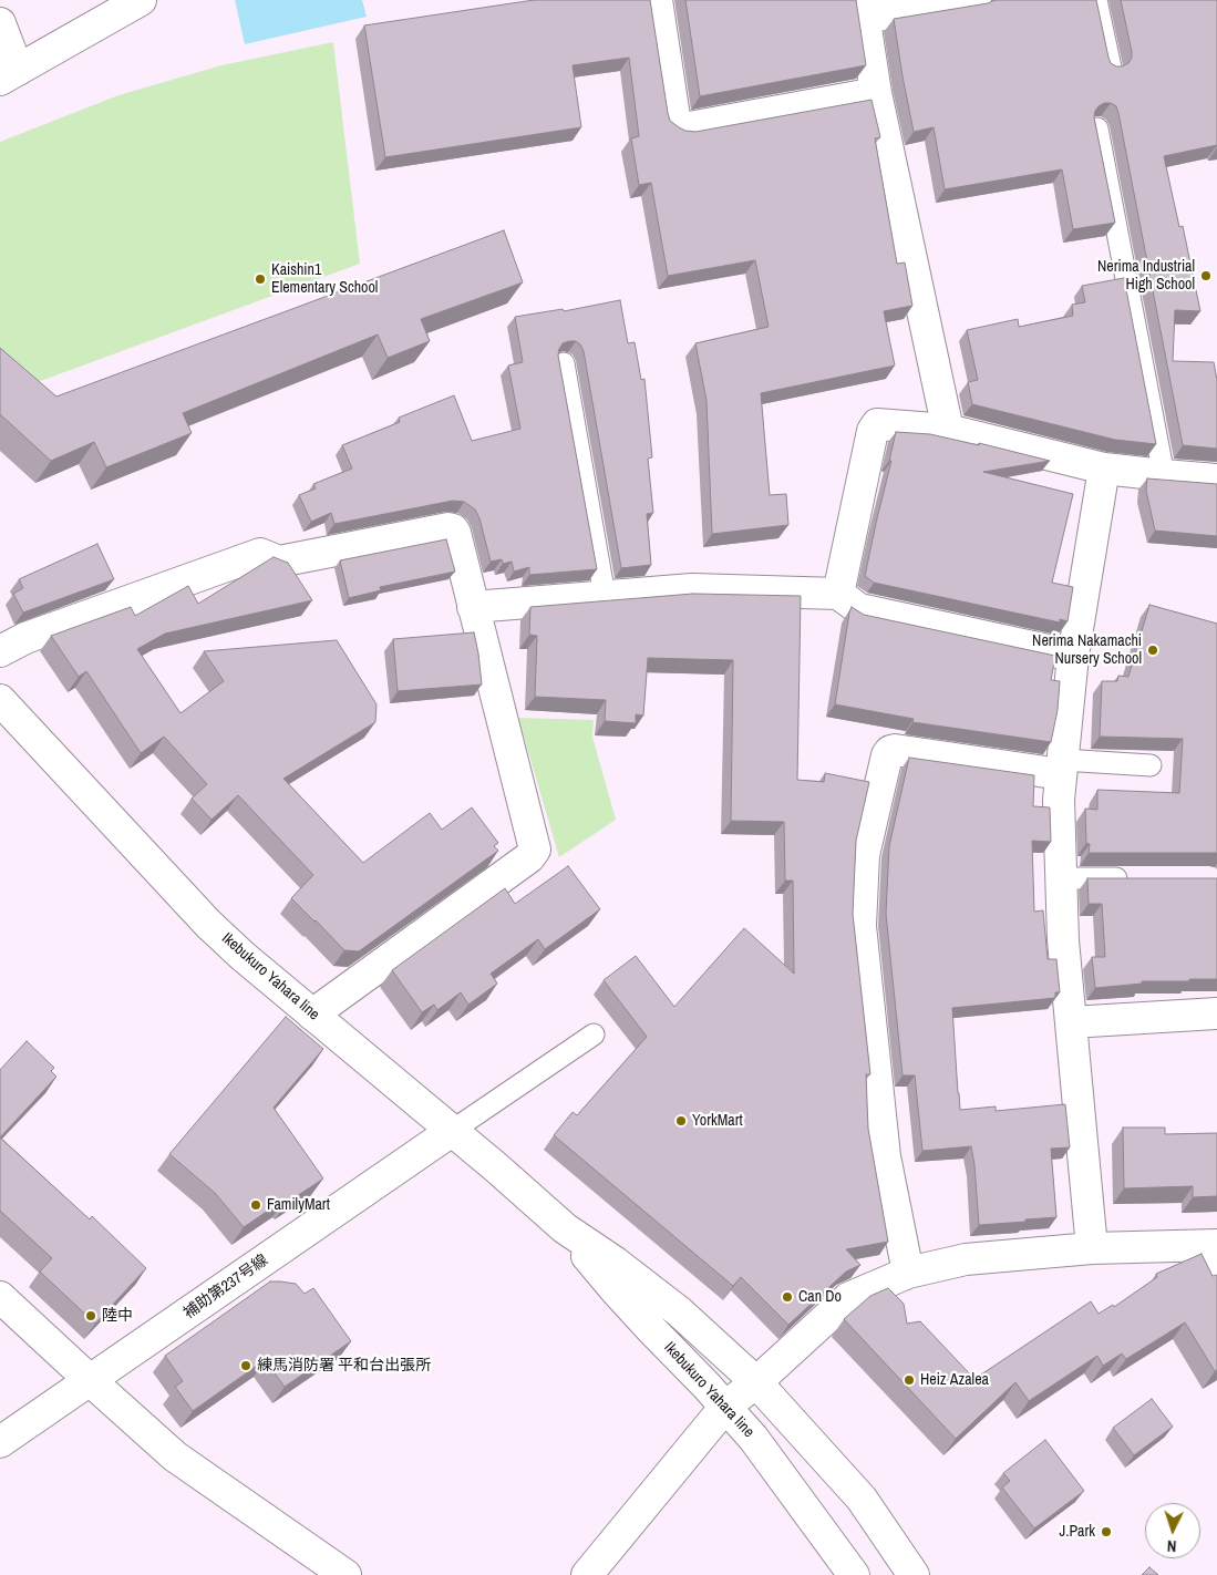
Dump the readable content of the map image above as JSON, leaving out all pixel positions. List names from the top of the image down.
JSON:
{
  "streets": {
    "street": ["Ikebukuro Yahara line", "補助第237号線"]
  },
  "crossings": [
    ["Ikebukuro Yahara line", "補助第237号線"]
  ],
  "places": [
    "Nerima Industrial High School",
    "Kaishin1 Elementary School",
    "Nerima Nakamachi Nursery School",
    "YorkMart",
    "FamilyMart",
    "Can Do",
    "陸中",
    "練馬消防署 平和台出張所",
    "Heiz Azalea",
    "J.Park"
  ],
  "north": "bottom"
}
